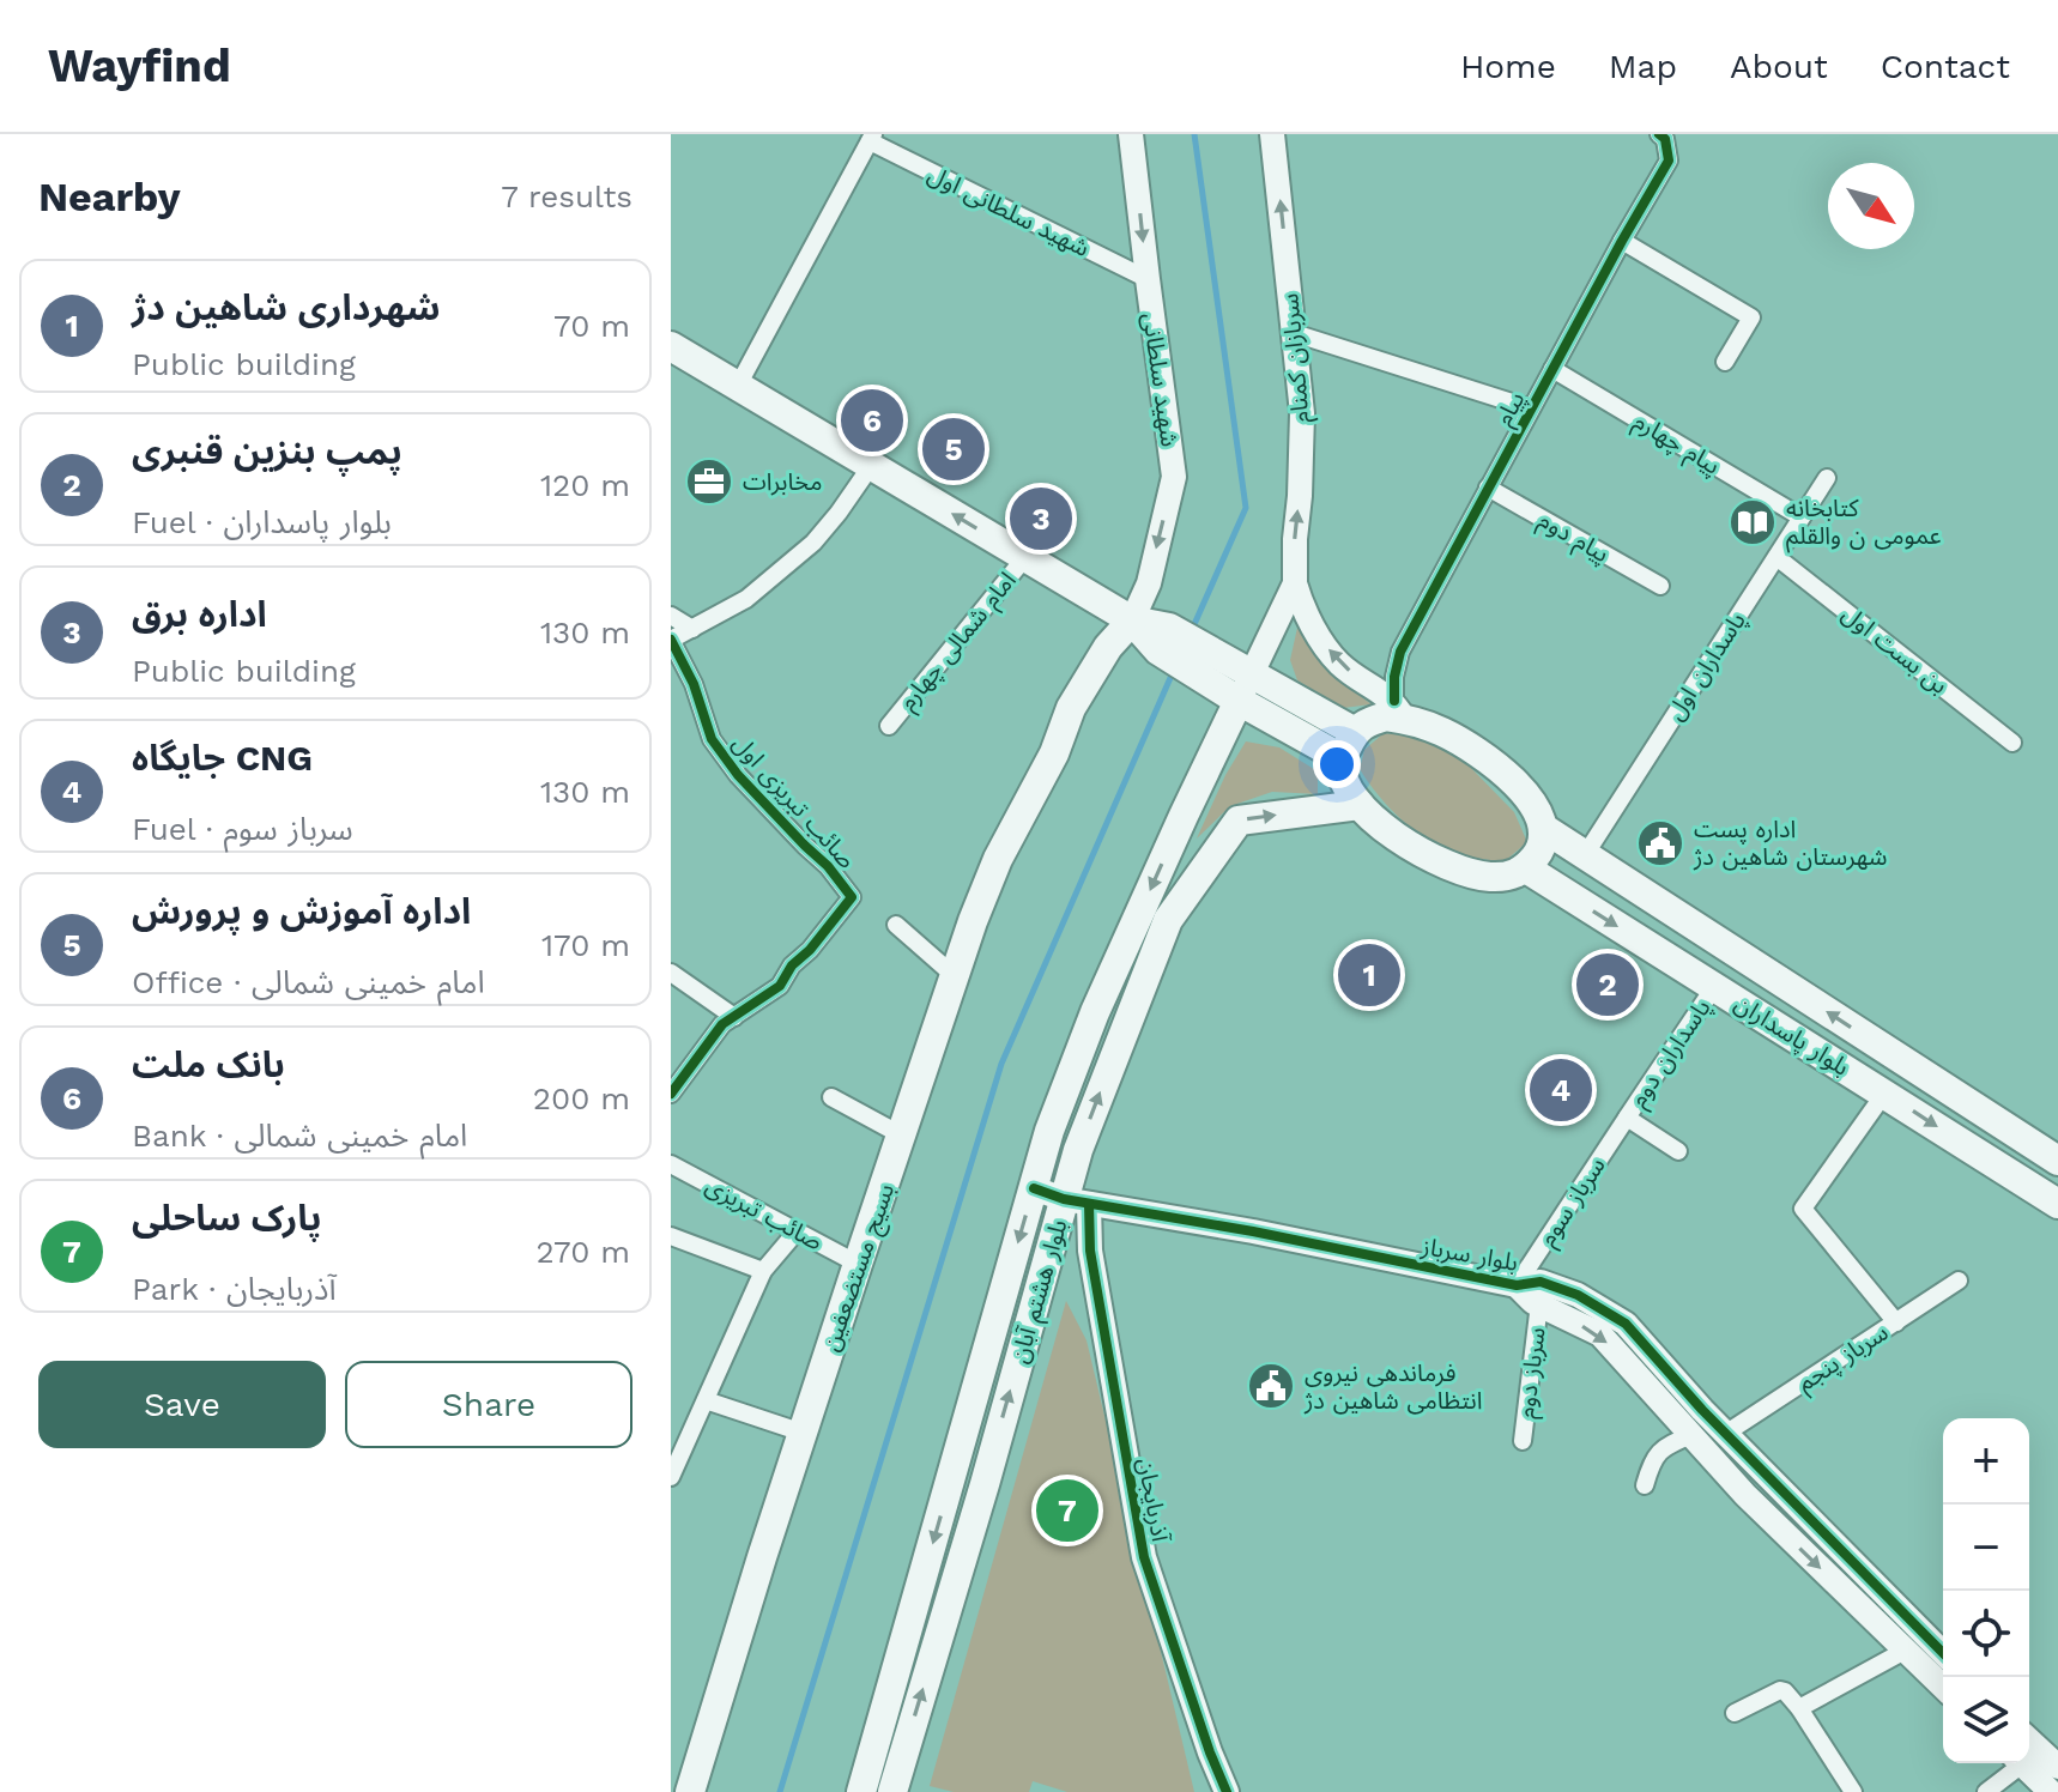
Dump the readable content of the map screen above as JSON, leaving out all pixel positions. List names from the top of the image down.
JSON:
{
  "streets": {
    "main road": ["بلوار پاسداران", "بسیج مستضعفین", "بلوار هشتم آبان"],
    "street": [
      "شهید سلطانی اول",
      "سربازان کمنام",
      "شهید سلطانی",
      "پیام",
      "پیام چهارم",
      "پیام دوم",
      "امام شمالی چهارم",
      "بن بست اول",
      "پاسداران اول",
      "صائب تبریزی اول",
      "پاسداران دوم",
      "سرباز سوم",
      "صائب تبریزی",
      "بلوار سرباز",
      "سرباز پنجم",
      "سرباز دوم",
      "آذربایجان"
    ]
  },
  "crossings": [
    ["شهید سلطانی اول", "شهید سلطانی"],
    ["سربازان کمنام", "پیام"],
    ["سربازان کمنام", "بلوار هشتم آبان"],
    ["شهید سلطانی", "بسیج مستضعفین"],
    ["پیام", "پیام چهارم"],
    ["پیام", "پیام دوم"],
    ["پیام چهارم", "پاسداران اول"],
    ["بن بست اول", "پاسداران اول"],
    ["پاسداران اول", "بلوار پاسداران"],
    ["بلوار پاسداران", "پاسداران دوم"],
    ["پاسداران دوم", "سرباز سوم"],
    ["سرباز سوم", "بلوار سرباز"],
    ["صائب تبریزی", "بسیج مستضعفین"],
    ["بلوار سرباز", "بلوار هشتم آبان"],
    ["بلوار سرباز", "سرباز پنجم"],
    ["بلوار سرباز", "سرباز دوم"],
    ["بلوار سرباز", "آذربایجان"],
    ["بلوار هشتم آبان", "آذربایجان"]
  ],
  "one_way": ["سربازان کمنام", "شهید سلطانی"],
  "places": {
    "office": ["مخابرات"],
    "library": ["کتابخانه عمومی ن والقلم"],
    "public building": ["اداره پست شهرستان شاهین دژ", "فرماندهی نیروی انتظامی شاهین دژ"]
  },
  "north": "bottom right",
  "page": {
    "header": "Wayfind",
    "nav": [
      "Home",
      "Map",
      "About",
      "Contact"
    ],
    "heading": ["Nearby", "7 results"],
    "list": [
      {
        "mark": "1",
        "name": "شهرداری شاهین دژ",
        "note": "Public building",
        "value": "70 m"
      },
      {
        "mark": "2",
        "name": "پمپ بنزین قنبری",
        "note": "Fuel · بلوار پاسداران",
        "value": "120 m"
      },
      {
        "mark": "3",
        "name": "اداره برق",
        "note": "Public building",
        "value": "130 m"
      },
      {
        "mark": "4",
        "name": "جایگاه CNG",
        "note": "Fuel · سرباز سوم",
        "value": "130 m"
      },
      {
        "mark": "5",
        "name": "اداره آموزش و پرورش",
        "note": "Office · امام خمینی شمالی",
        "value": "170 m"
      },
      {
        "mark": "6",
        "name": "بانک ملت",
        "note": "Bank · امام خمینی شمالی",
        "value": "200 m"
      },
      {
        "mark": "7",
        "name": "پارک ساحلی",
        "note": "Park · آذربایجان",
        "value": "270 m"
      }
    ],
    "pins": [
      "6",
      "5",
      "3",
      "1",
      "2",
      "4",
      "7"
    ],
    "buttons": ["Save", "Share"],
    "map_buttons": ["+", "−"]
  }
}
